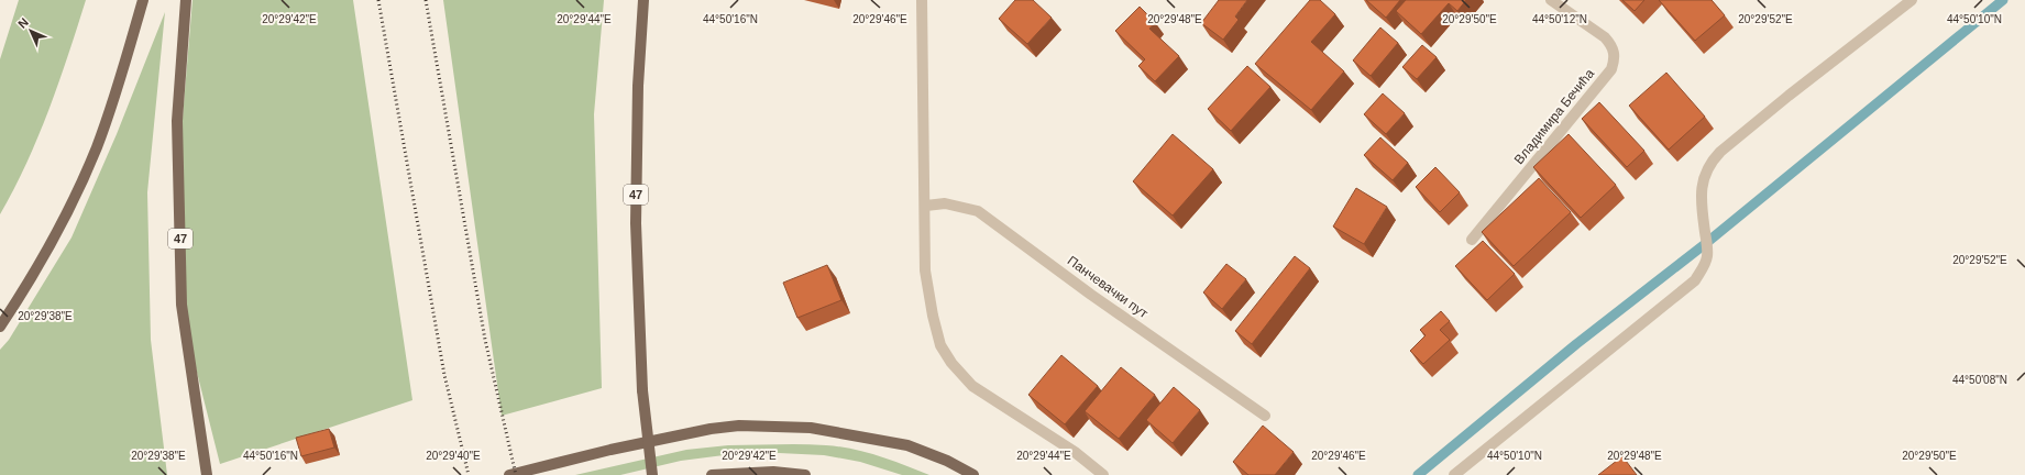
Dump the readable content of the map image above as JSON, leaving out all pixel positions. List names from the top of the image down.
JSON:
{
  "streets": {
    "main road": ["47"],
    "street": ["Владимира Бечића", "Панчевачки пут"]
  },
  "north": "top left",
  "coordinates": [
    "20°29'52\"E",
    "20°29'42\"E",
    "20°29'44\"E",
    "44°50'16\"N",
    "20°29'46\"E",
    "20°29'48\"E",
    "20°29'50\"E",
    "44°50'12\"N",
    "44°50'10\"N",
    "20°29'38\"E",
    "44°50'08\"N",
    "20°29'40\"E"
  ]
}
